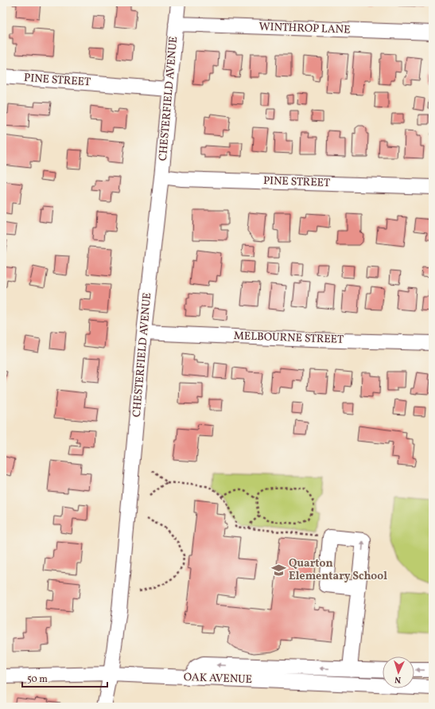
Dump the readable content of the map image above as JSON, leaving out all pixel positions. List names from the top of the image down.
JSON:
{
  "streets": {
    "street": [
      "WINTHROP LANE",
      "PINE STREET",
      "CHESTERFIELD AVENUE",
      "MELBOURNE STREET",
      "OAK AVENUE"
    ]
  },
  "crossings": [
    ["WINTHROP LANE", "CHESTERFIELD AVENUE"],
    ["PINE STREET", "CHESTERFIELD AVENUE"],
    ["CHESTERFIELD AVENUE", "MELBOURNE STREET"],
    ["CHESTERFIELD AVENUE", "OAK AVENUE"]
  ],
  "places": {
    "school or university": ["Quarton Elementary School"]
  },
  "scale_bar": "50 m",
  "north": "bottom"
}
